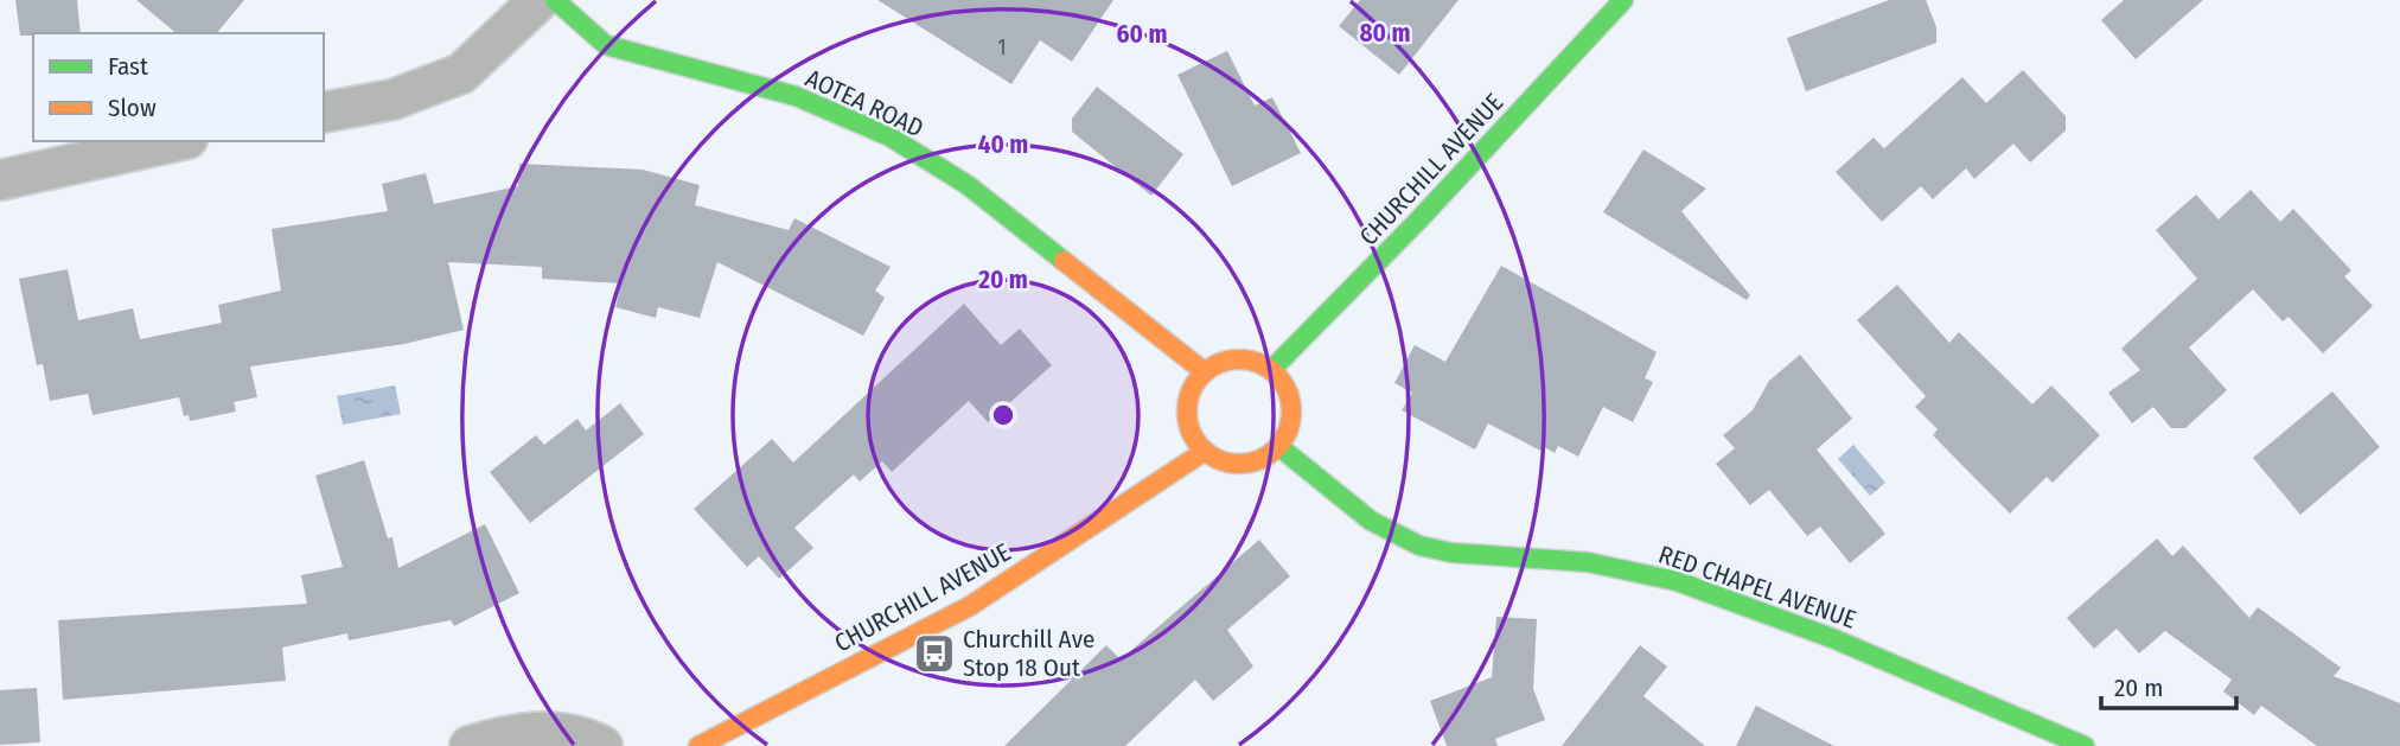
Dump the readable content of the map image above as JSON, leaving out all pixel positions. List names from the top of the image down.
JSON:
{
  "streets": {
    "street": ["AOTEA ROAD", "CHURCHILL AVENUE", "RED CHAPEL AVENUE"]
  },
  "crossings": [
    ["AOTEA ROAD", "CHURCHILL AVENUE"],
    ["AOTEA ROAD", "RED CHAPEL AVENUE"],
    ["CHURCHILL AVENUE", "RED CHAPEL AVENUE"]
  ],
  "places": {
    "bus stop": ["Churchill Ave Stop 18 Out"]
  },
  "house_numbers": ["1"],
  "legend": ["Fast", "Slow"],
  "scale_bar": "20 m",
  "rings": [
    "80 m",
    "60 m",
    "40 m",
    "20 m"
  ]
}
